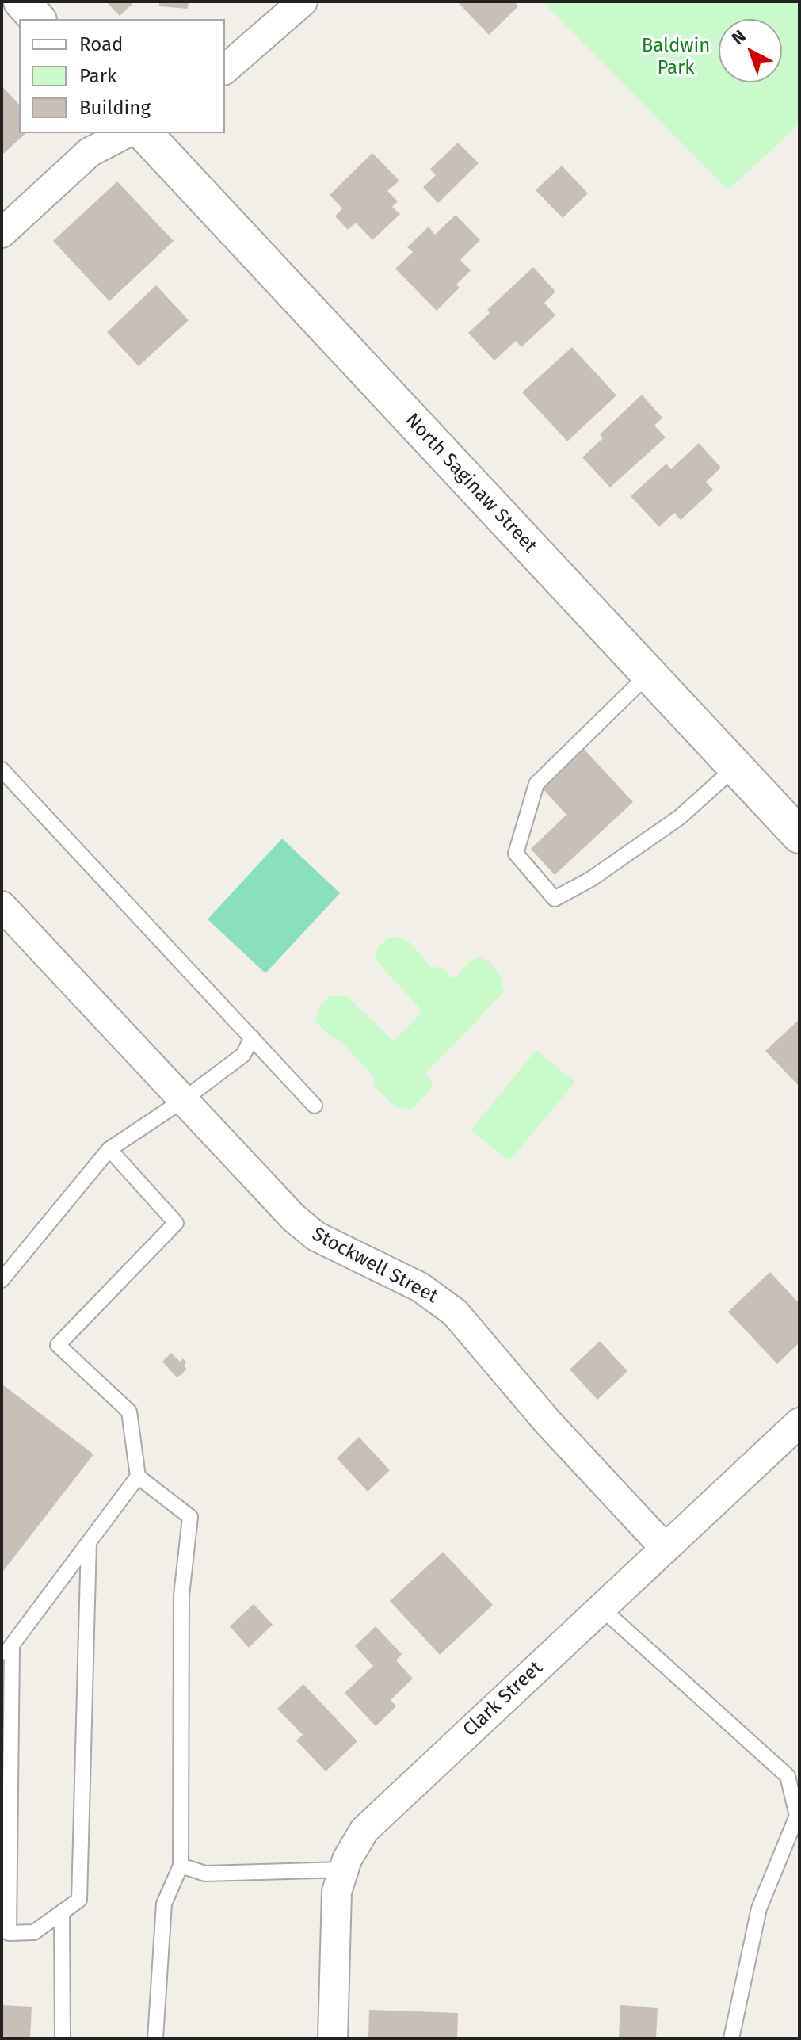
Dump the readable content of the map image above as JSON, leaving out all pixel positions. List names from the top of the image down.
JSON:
{
  "streets": {
    "street": ["North Saginaw Street", "Stockwell Street", "Clark Street"]
  },
  "crossings": [
    ["Stockwell Street", "Clark Street"]
  ],
  "parks": ["Baldwin Park"],
  "legend": ["Road", "Park", "Building"],
  "north": "top left"
}
